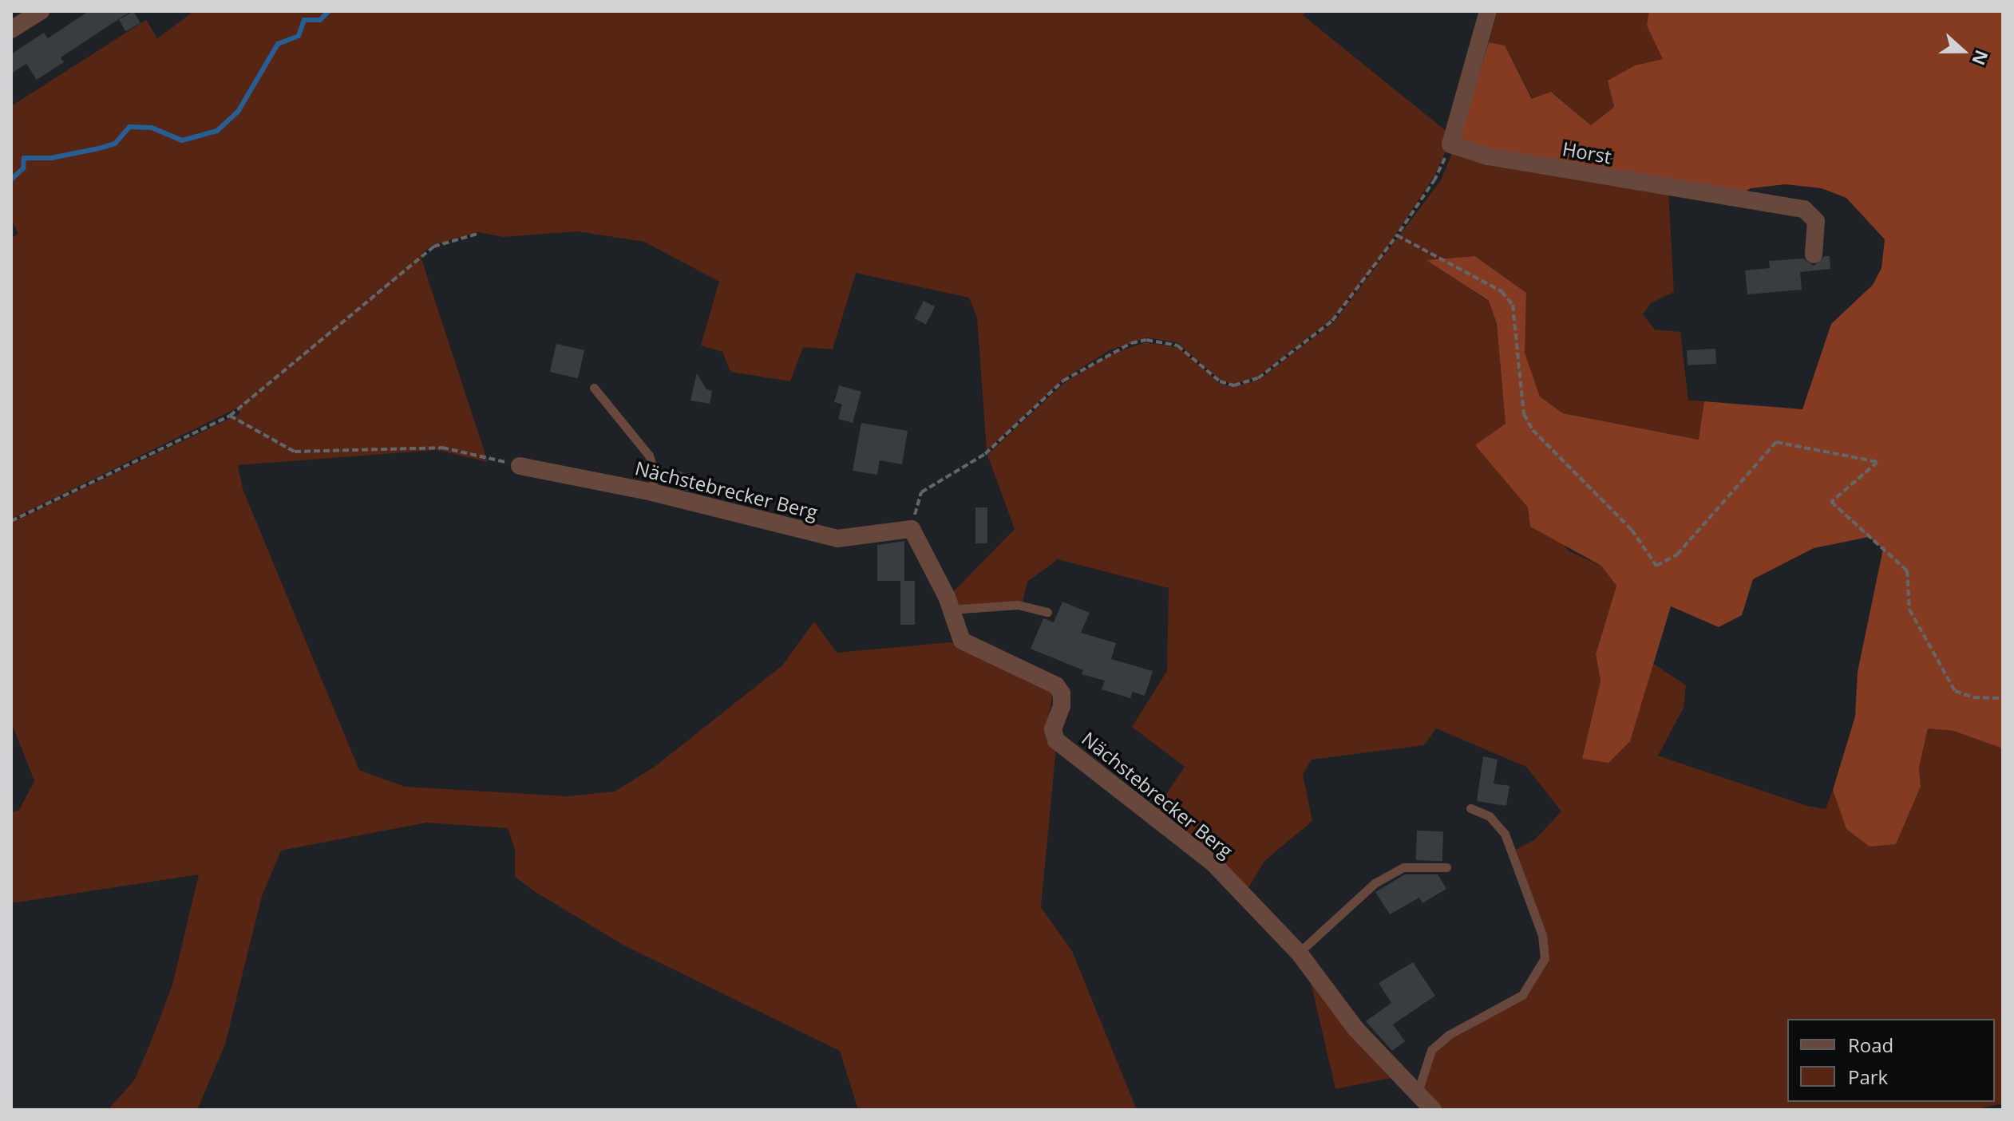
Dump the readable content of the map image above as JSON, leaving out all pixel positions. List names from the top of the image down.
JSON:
{
  "streets": {
    "street": ["Horst", "Nächstebrecker Berg"]
  },
  "legend": ["Road", "Park"],
  "north": "right"
}
